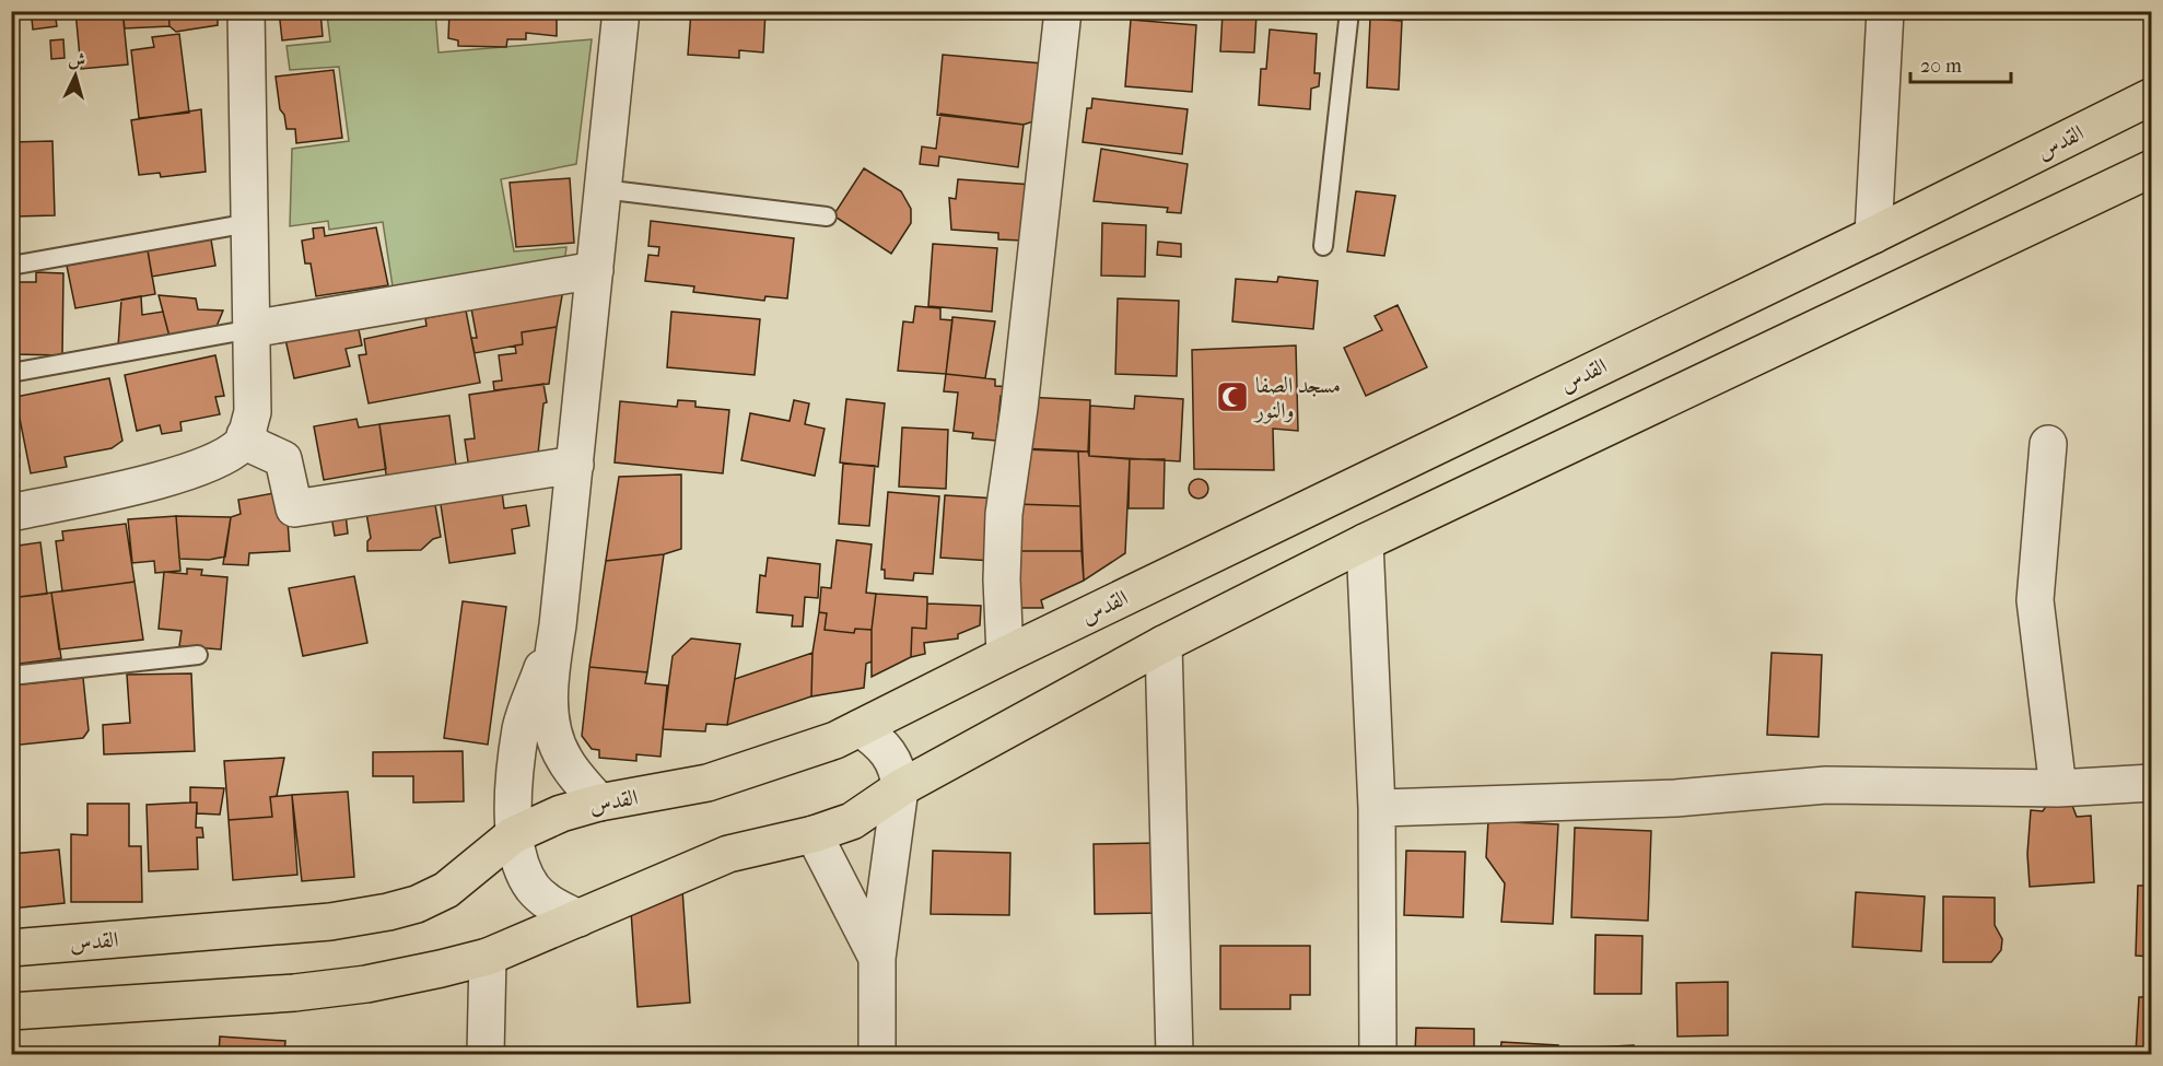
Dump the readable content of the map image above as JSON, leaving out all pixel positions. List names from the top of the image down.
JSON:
{
  "streets": {
    "main road": ["القدس"]
  },
  "places": {
    "mosque": ["مسجد الصفا والنور"]
  },
  "scale_bar": "20 m",
  "north": "top"
}
